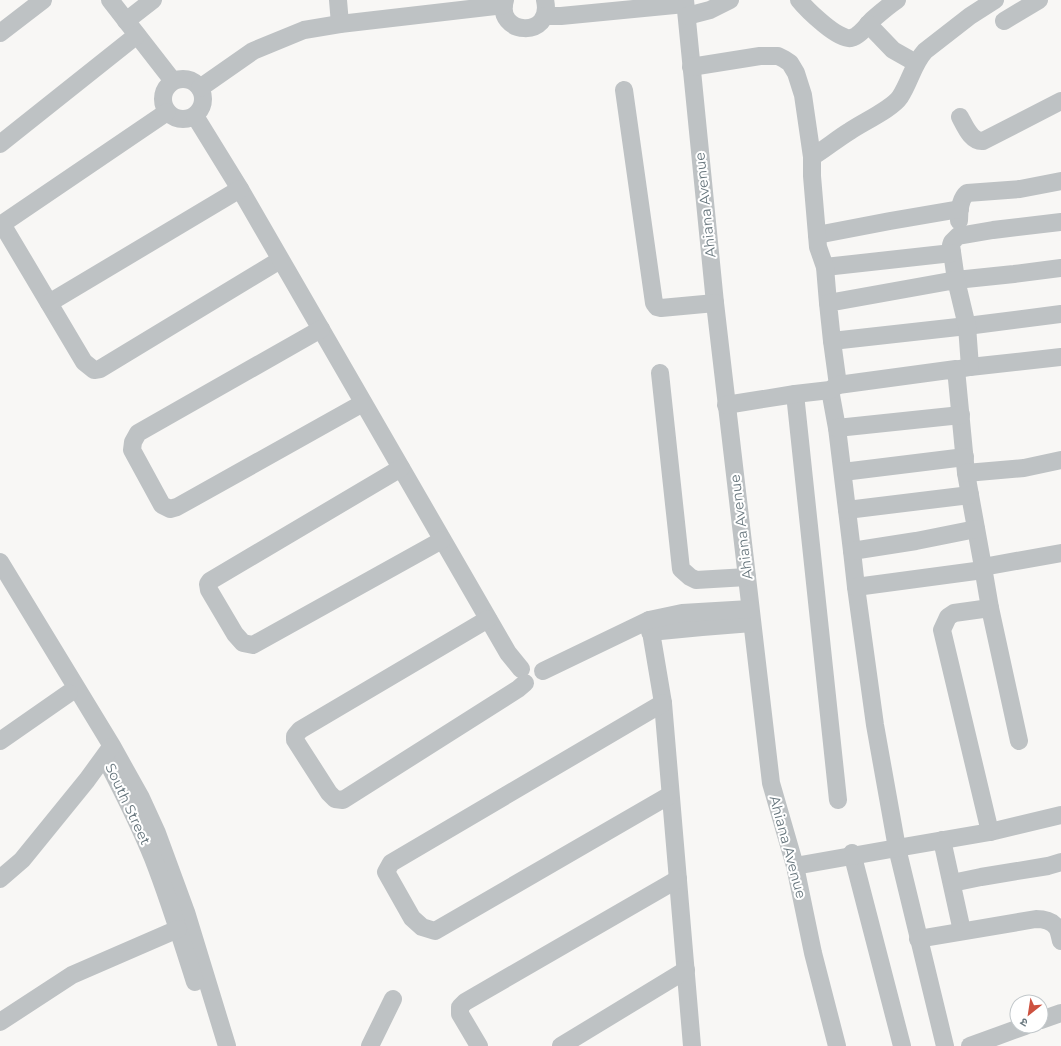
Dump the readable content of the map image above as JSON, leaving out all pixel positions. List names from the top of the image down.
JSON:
{
  "streets": {
    "street": ["Ahiana Avenue", "South Street"]
  },
  "north": "bottom left"
}
